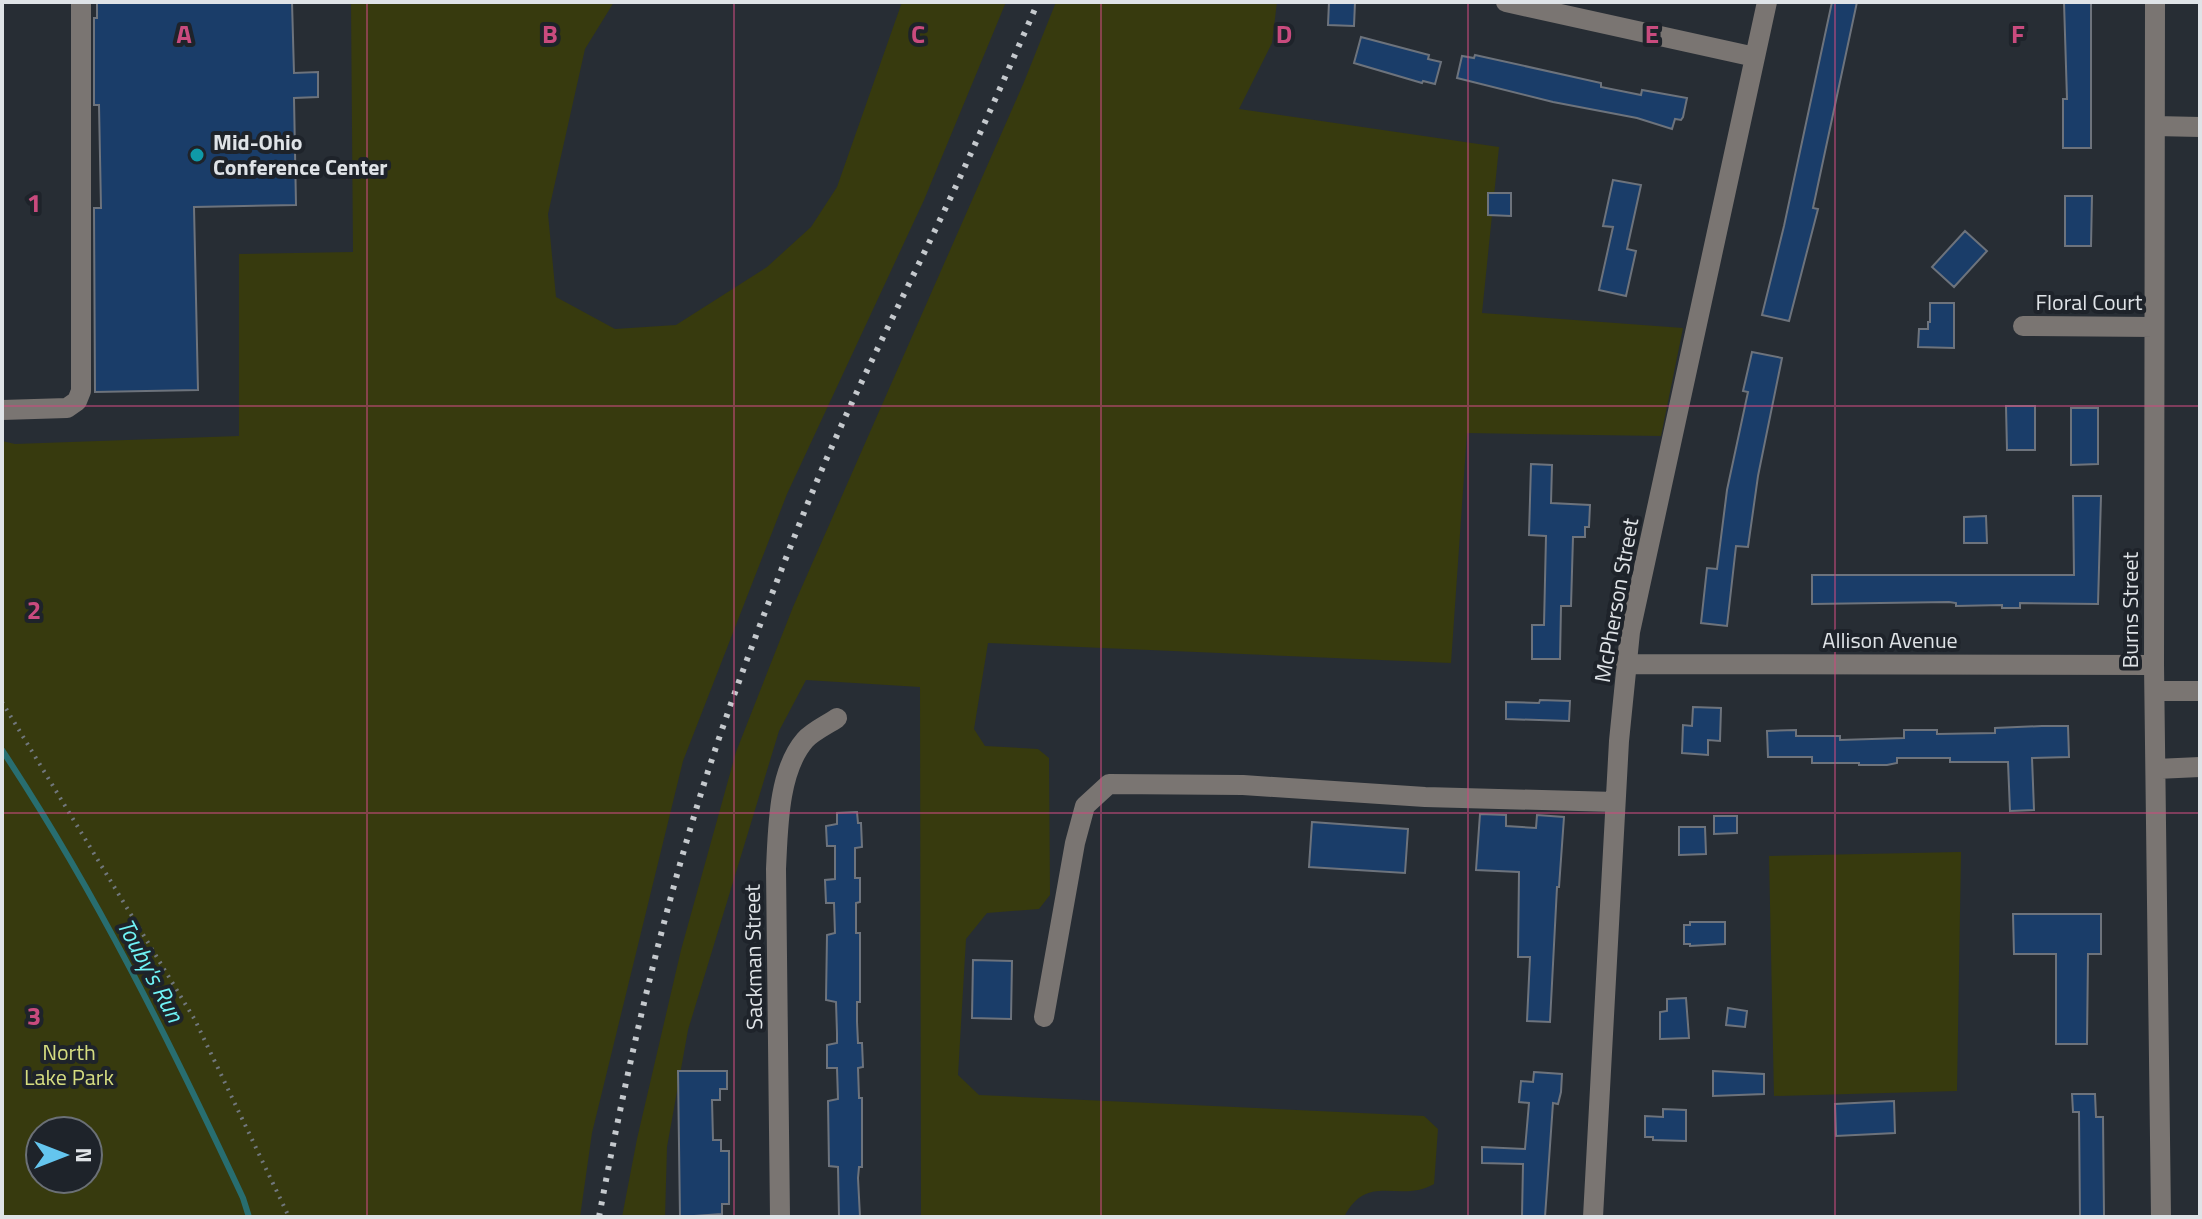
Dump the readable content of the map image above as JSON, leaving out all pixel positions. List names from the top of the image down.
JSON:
{
  "streets": {
    "street": [
      "Floral Court",
      "McPherson Street",
      "Burns Street",
      "Allison Avenue",
      "Sackman Street"
    ]
  },
  "crossings": [
    ["Floral Court", "Burns Street"],
    ["McPherson Street", "Allison Avenue"],
    ["Burns Street", "Allison Avenue"]
  ],
  "water": ["Touby's Run"],
  "parks": ["North Lake Park"],
  "places": ["Mid-Ohio Conference Center"],
  "north": "right",
  "grid": {
    "columns": [
      "A",
      "B",
      "C",
      "D",
      "E",
      "F"
    ],
    "rows": ["1", "2", "3"]
  }
}
